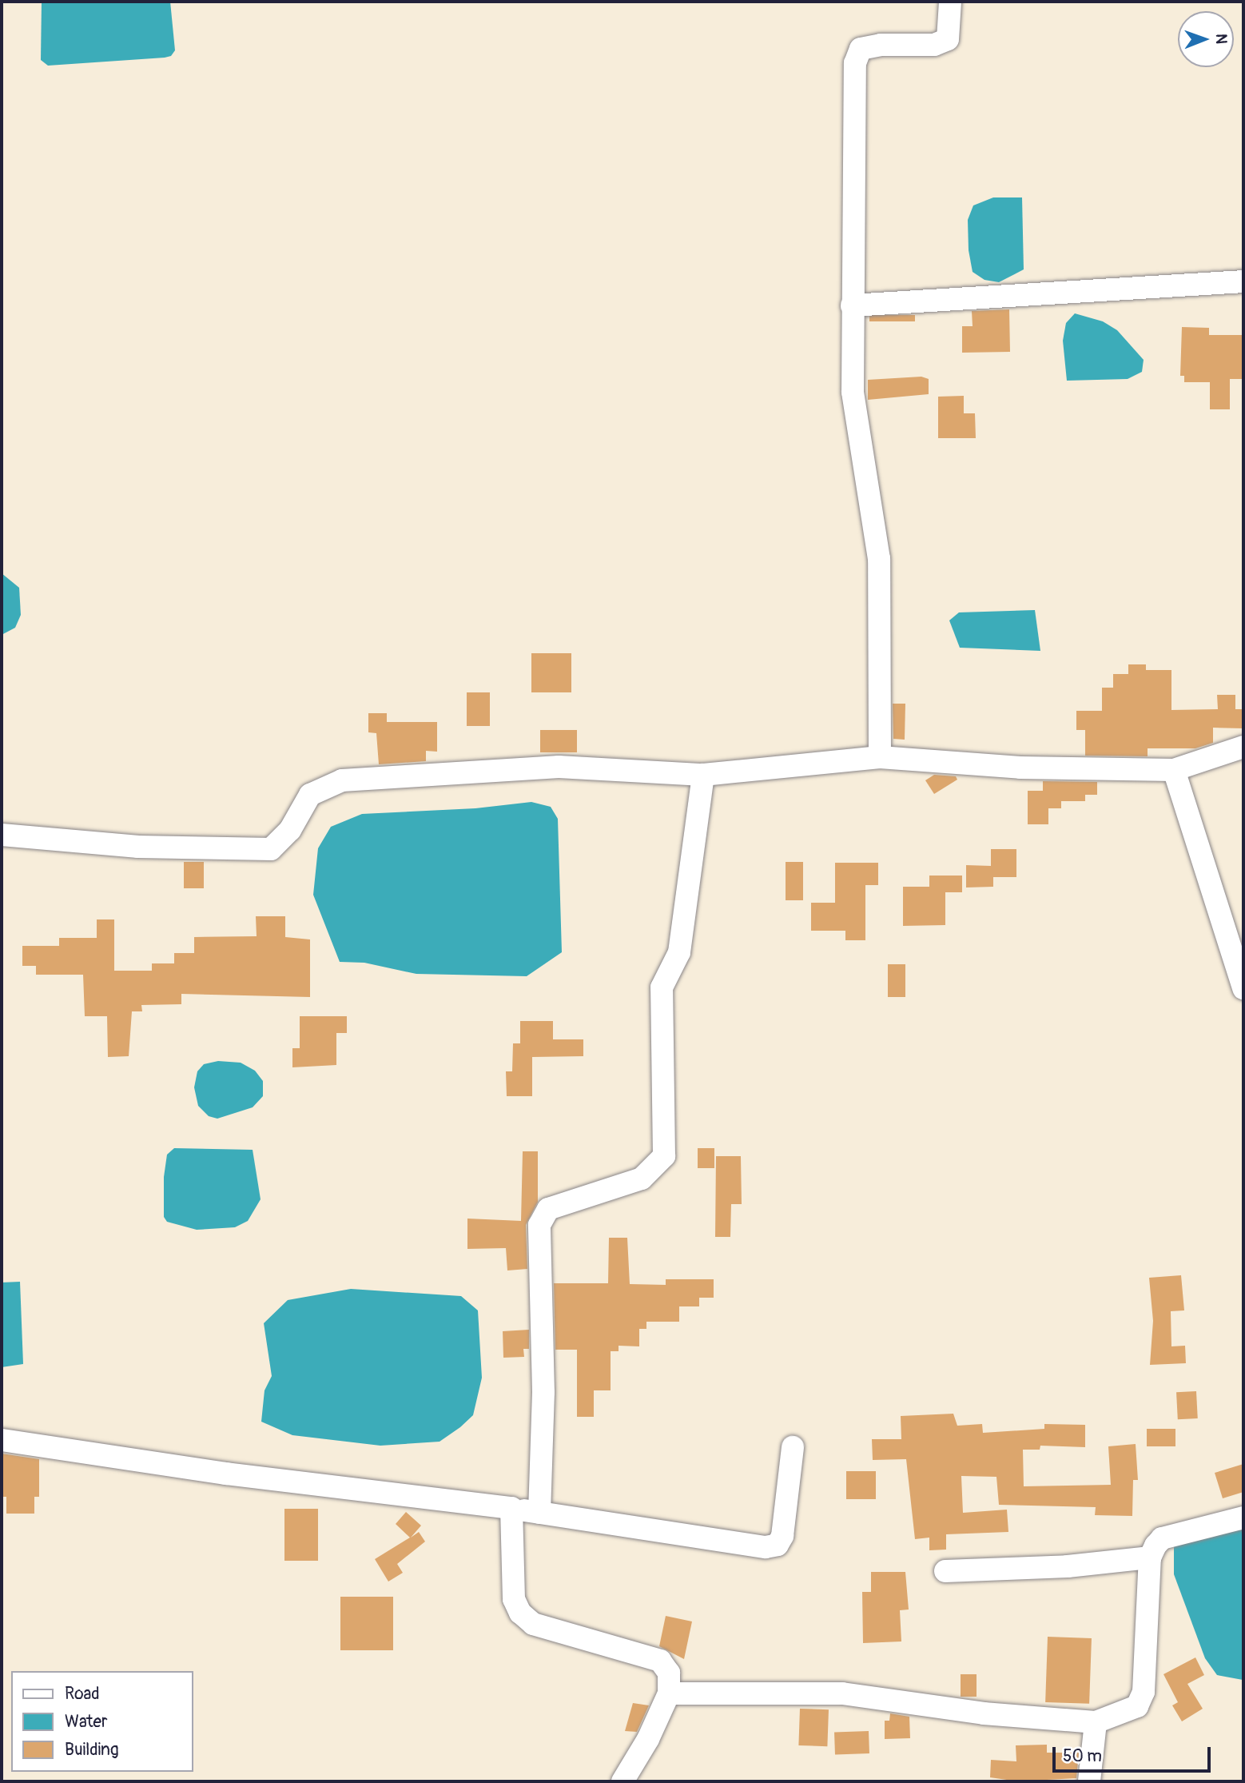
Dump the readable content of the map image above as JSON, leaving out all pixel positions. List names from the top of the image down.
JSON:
{
  "legend": ["Road", "Water", "Building"],
  "scale_bar": "50 m",
  "north": "right"
}
